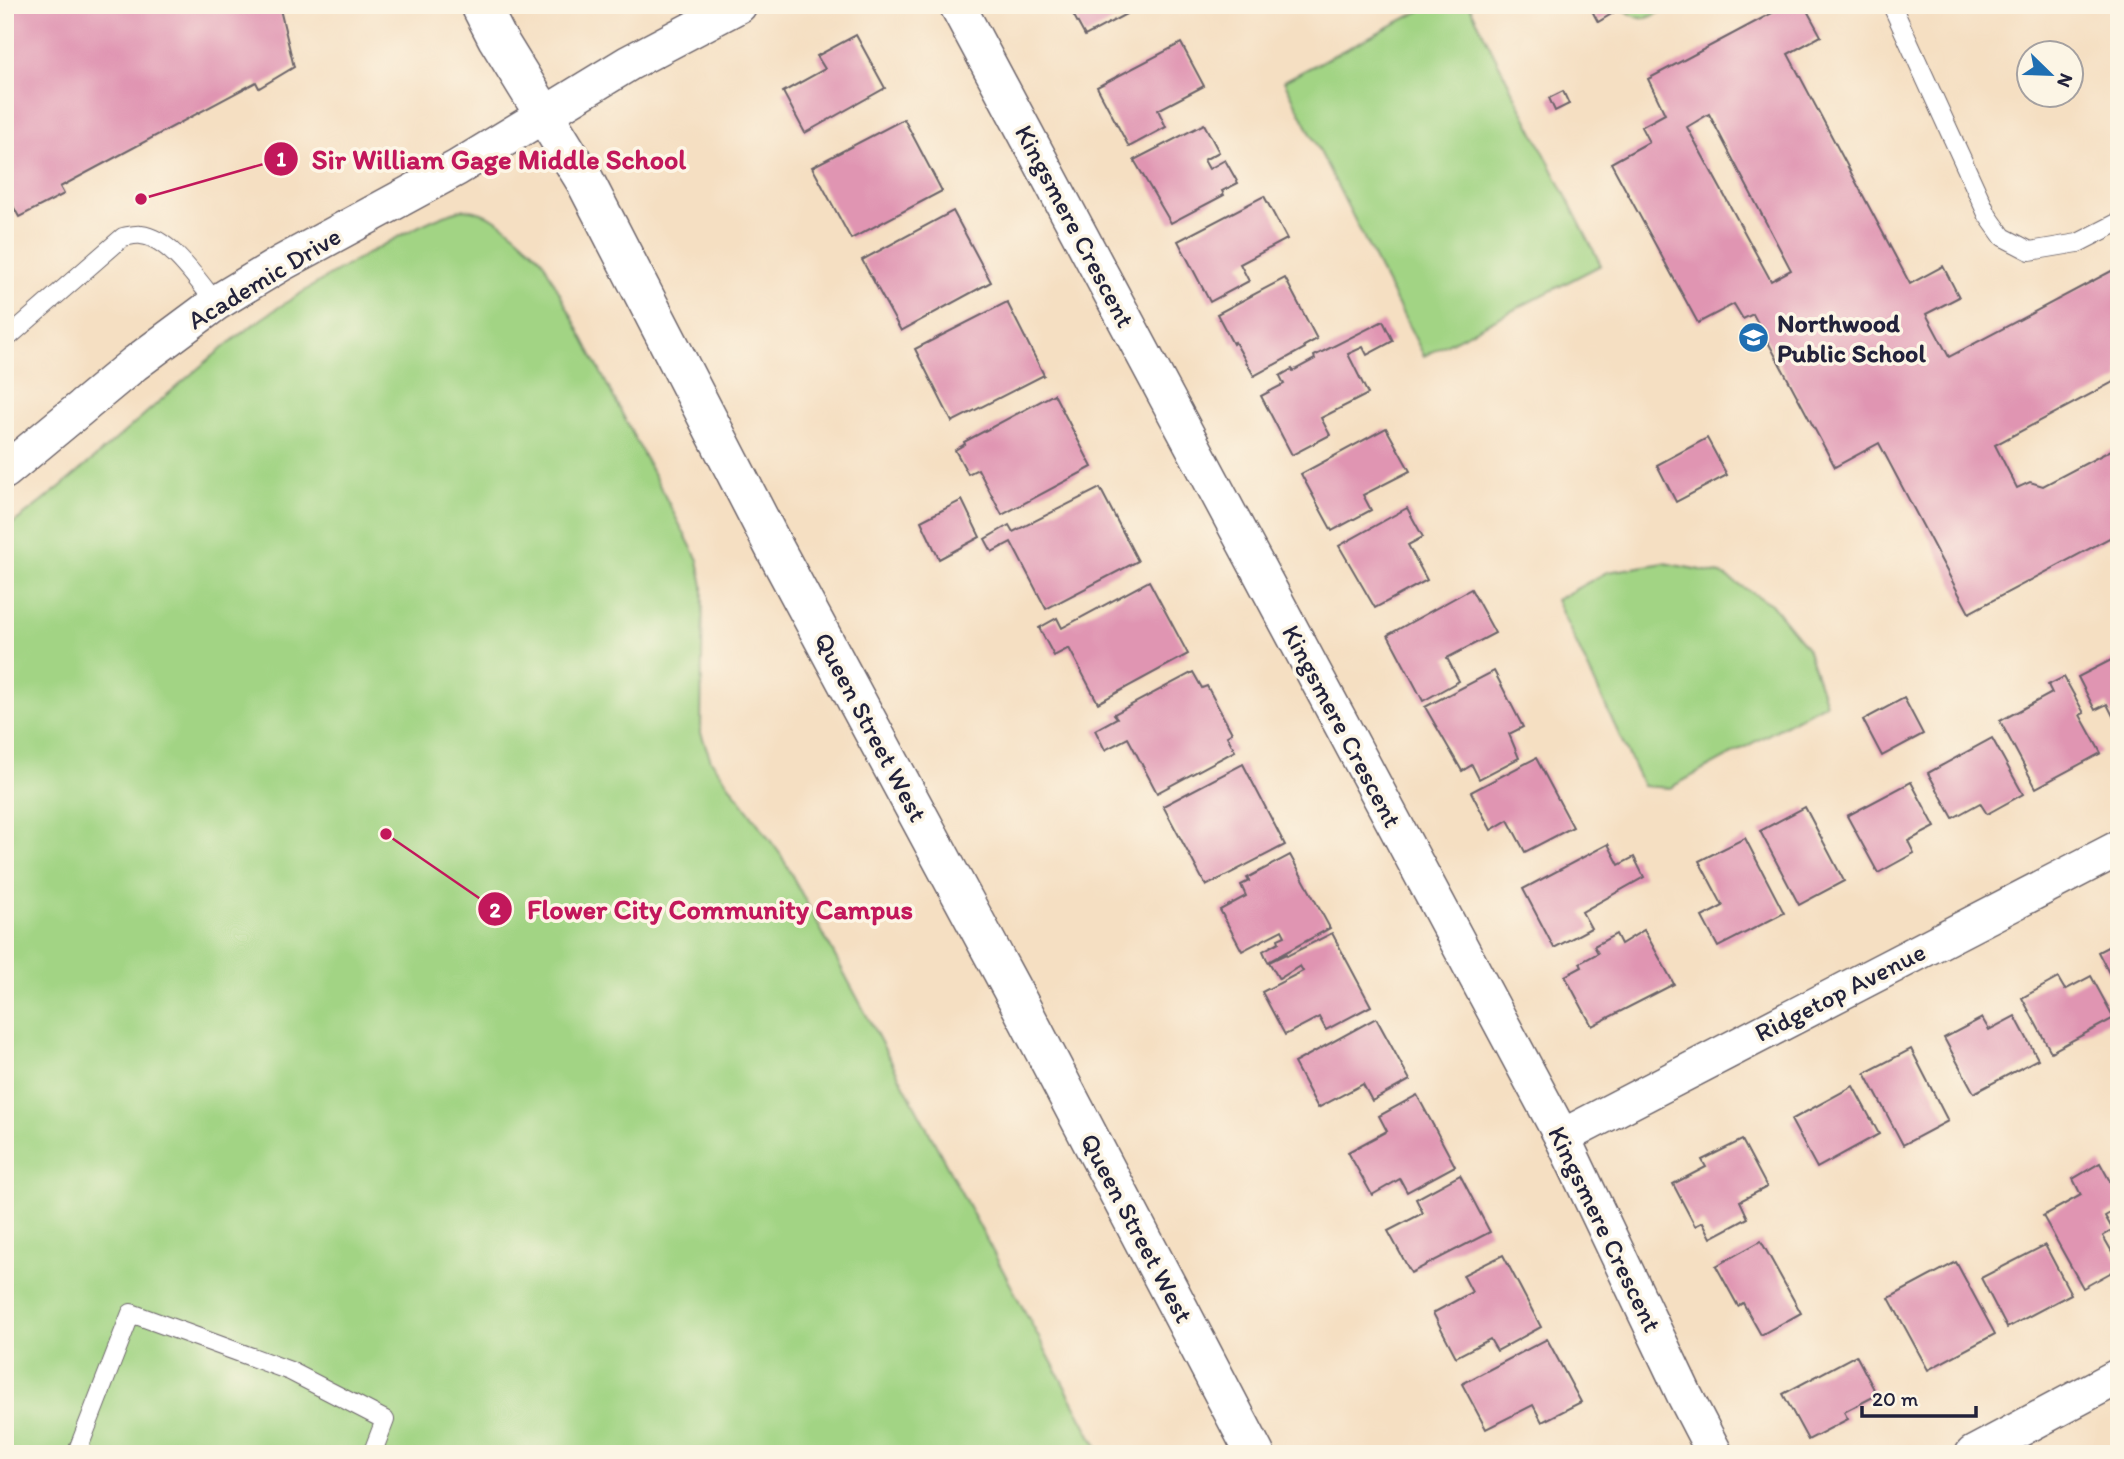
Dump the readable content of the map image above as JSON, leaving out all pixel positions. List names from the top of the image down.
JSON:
{
  "streets": {
    "main road": ["Queen Street West"],
    "street": ["Kingsmere Crescent", "Academic Drive", "Ridgetop Avenue"]
  },
  "crossings": [
    ["Kingsmere Crescent", "Ridgetop Avenue"],
    ["Academic Drive", "Queen Street West"]
  ],
  "places": {
    "other": ["Sir William Gage Middle School", "Flower City Community Campus"],
    "school or university": ["Northwood Public School"]
  },
  "scale_bar": "20 m",
  "north": "bottom right"
}
